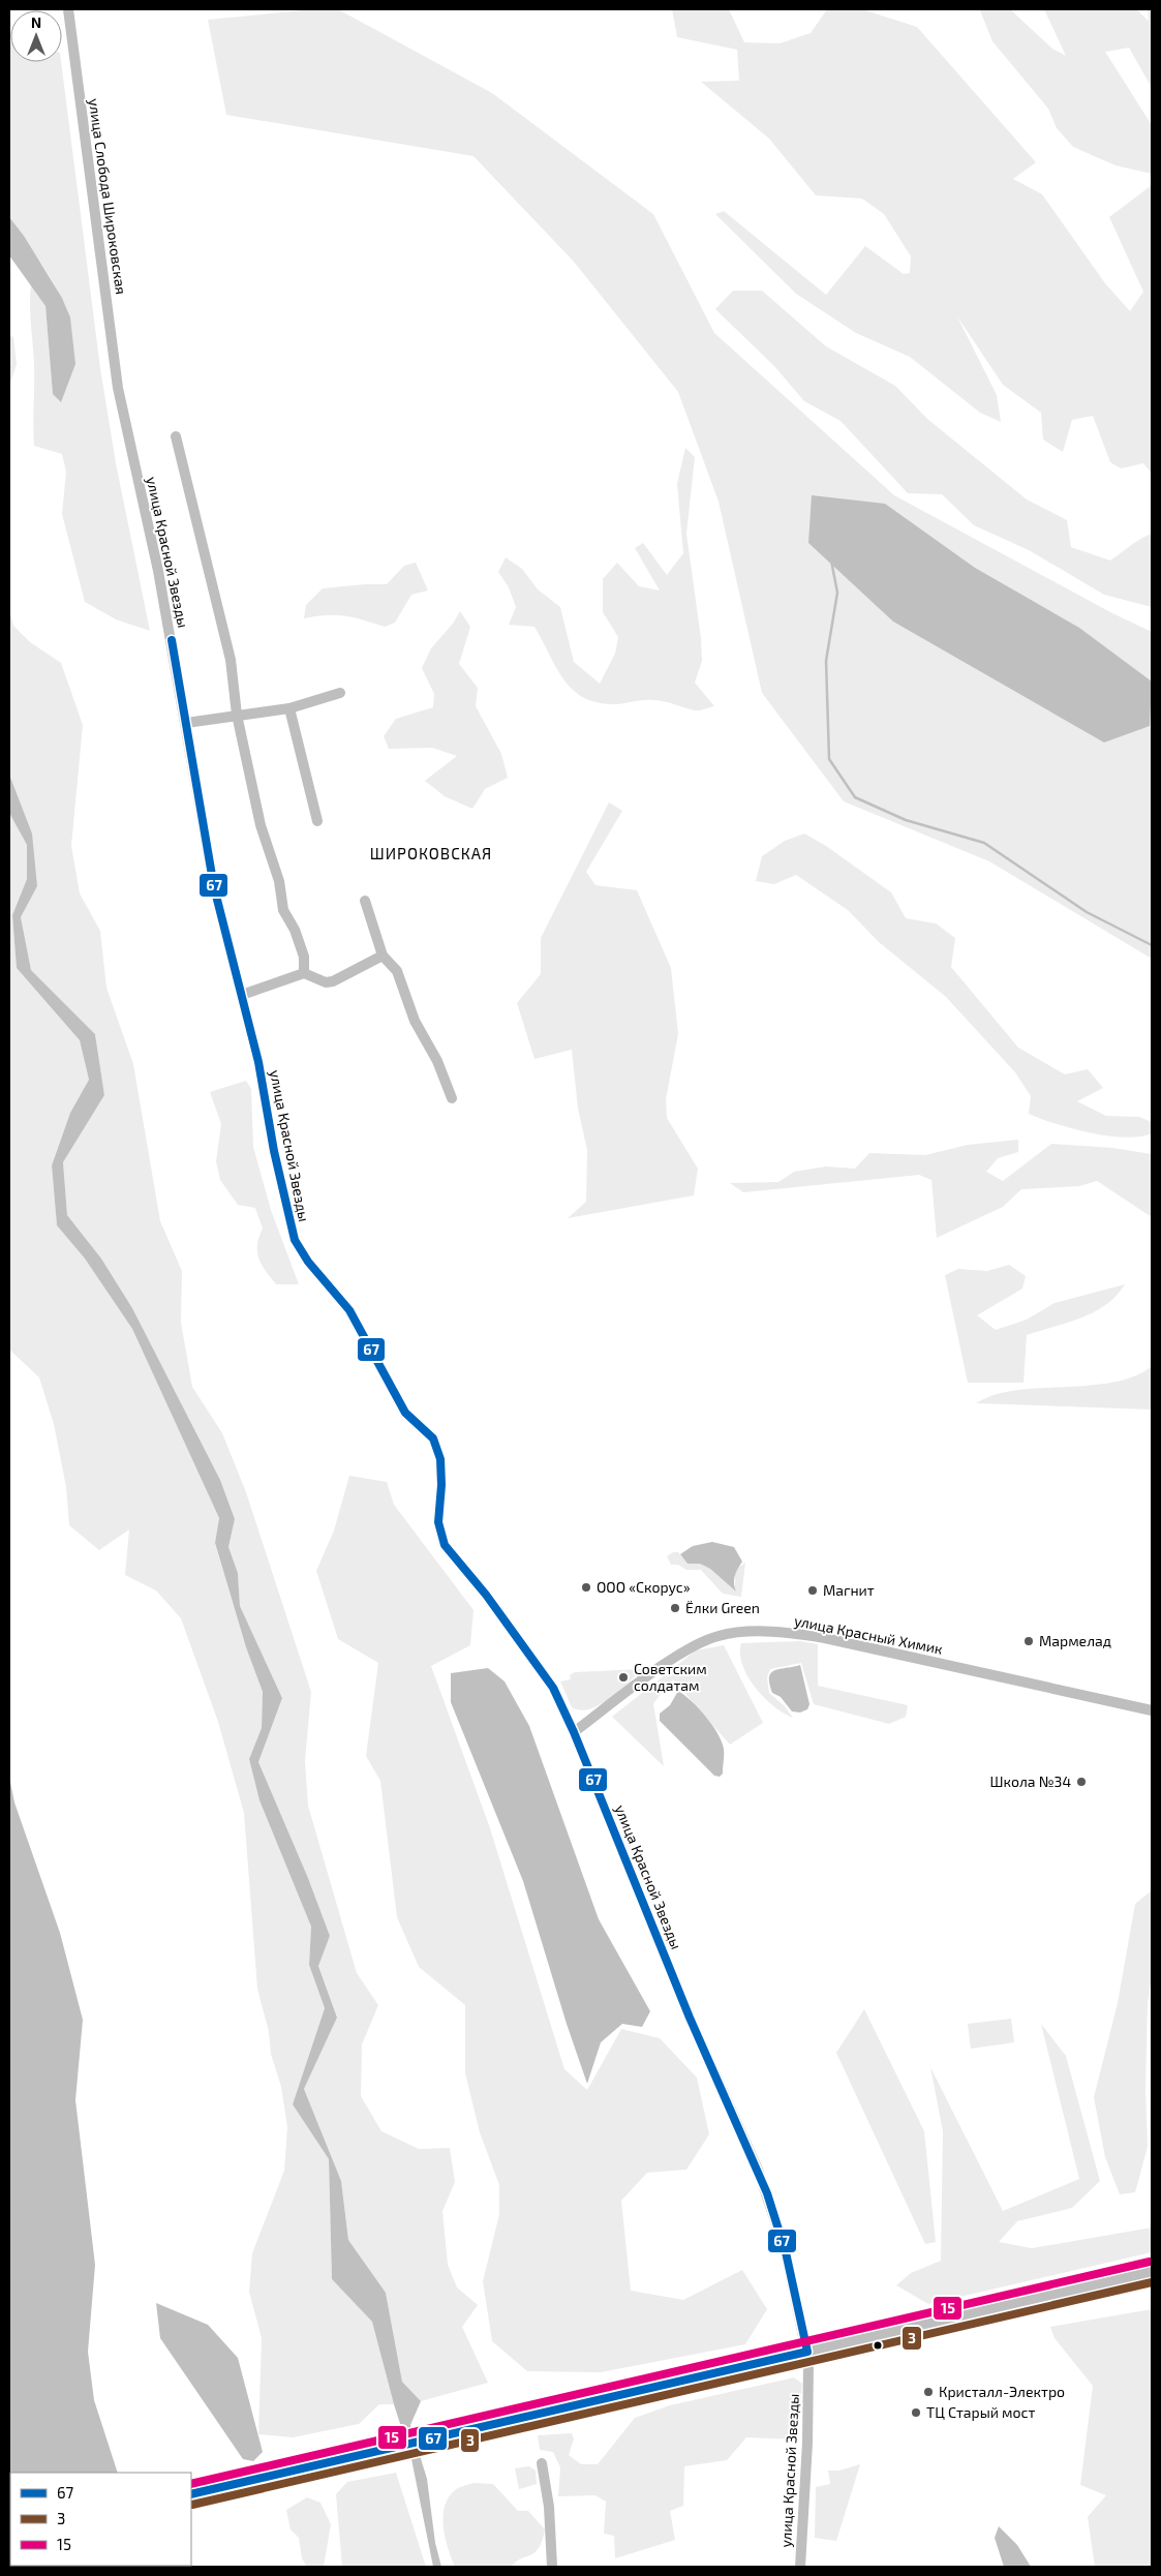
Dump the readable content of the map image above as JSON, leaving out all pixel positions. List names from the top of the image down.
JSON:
{
  "streets": {
    "street": ["улица Слобода Широковская", "улица Красной Звезды", "улица Красный Химик"]
  },
  "crossings": [
    ["улица Слобода Широковская", "улица Красной Звезды"],
    ["улица Красной Звезды", "улица Красный Химик"]
  ],
  "districts": ["ШИРОКОВСКАЯ"],
  "places": [
    "ООО «Скорус»",
    "Магнит",
    "Ёлки Green",
    "Мармелад",
    "Советским солдатам",
    "Школа №34",
    "Кристалл-Электро",
    "ТЦ Старый мост"
  ],
  "lines": ["transit line 67", "transit line 15", "transit line 3"],
  "legend": ["67", "3", "15"],
  "north": "top"
}
